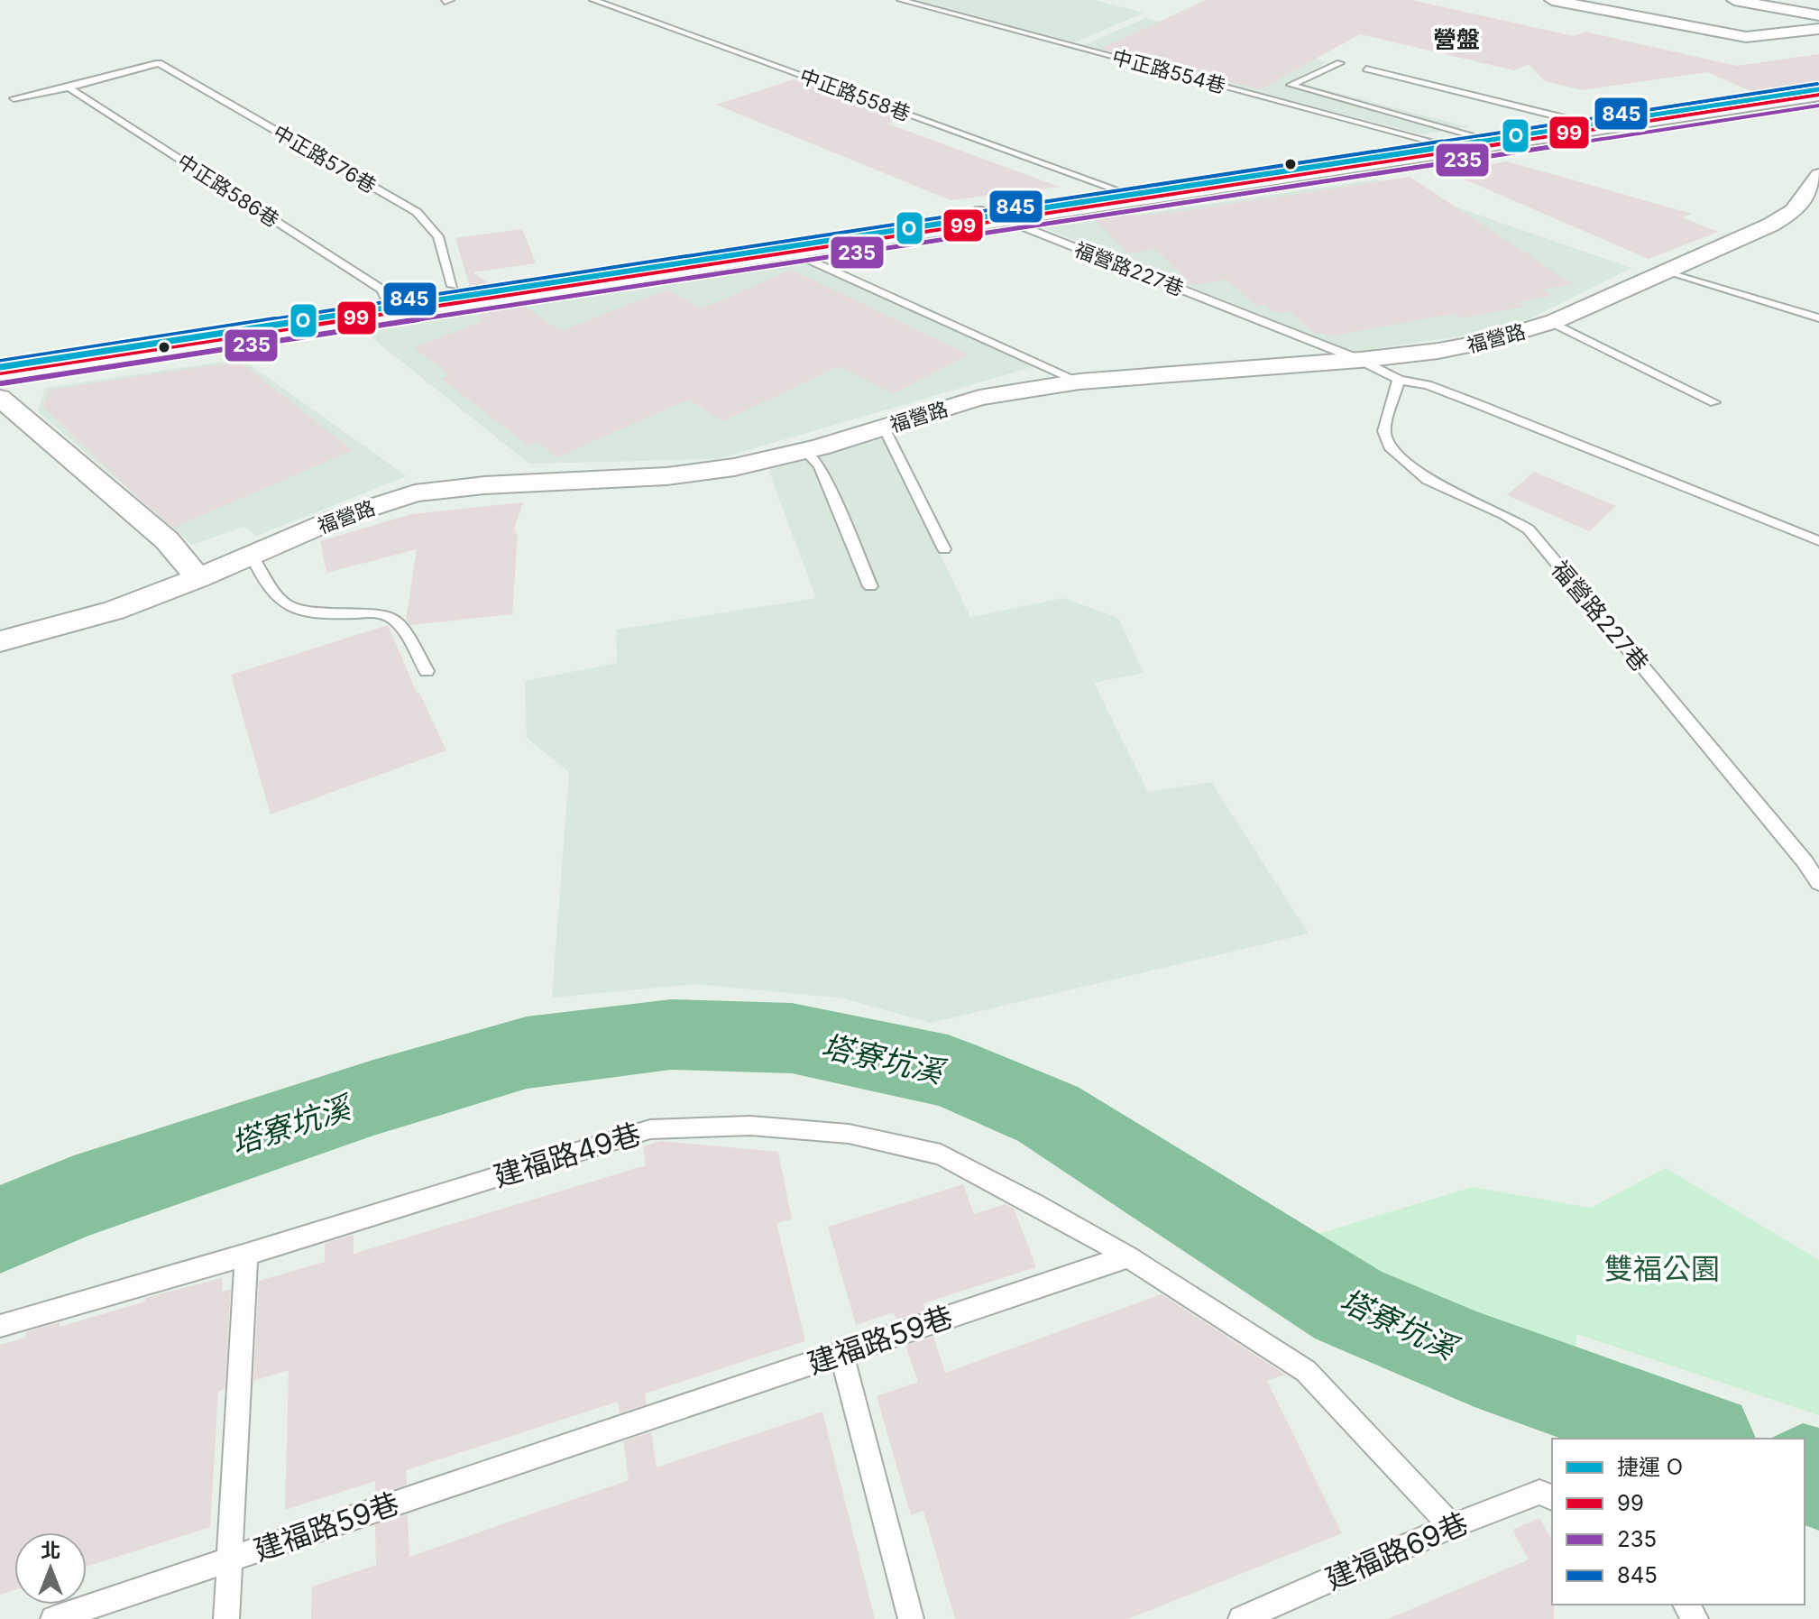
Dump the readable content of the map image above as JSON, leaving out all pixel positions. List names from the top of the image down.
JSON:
{
  "streets": {
    "street": ["福營路"],
    "lane": [
      "中正路554巷",
      "中正路558巷",
      "中正路576巷",
      "中正路586巷",
      "福營路227巷",
      "建福路49巷",
      "建福路59巷",
      "建福路69巷"
    ]
  },
  "crossings": [
    ["中正路576巷", "中正路586巷"],
    ["福營路227巷", "福營路"],
    ["建福路49巷", "建福路59巷"]
  ],
  "districts": ["營盤"],
  "water": ["塔寮坑溪"],
  "parks": ["雙福公園"],
  "lines": [
    "transit line 845",
    "metro line O",
    "transit line 99",
    "transit line 235"
  ],
  "legend": [
    "捷運 O",
    "99",
    "235",
    "845"
  ],
  "north": "top"
}
